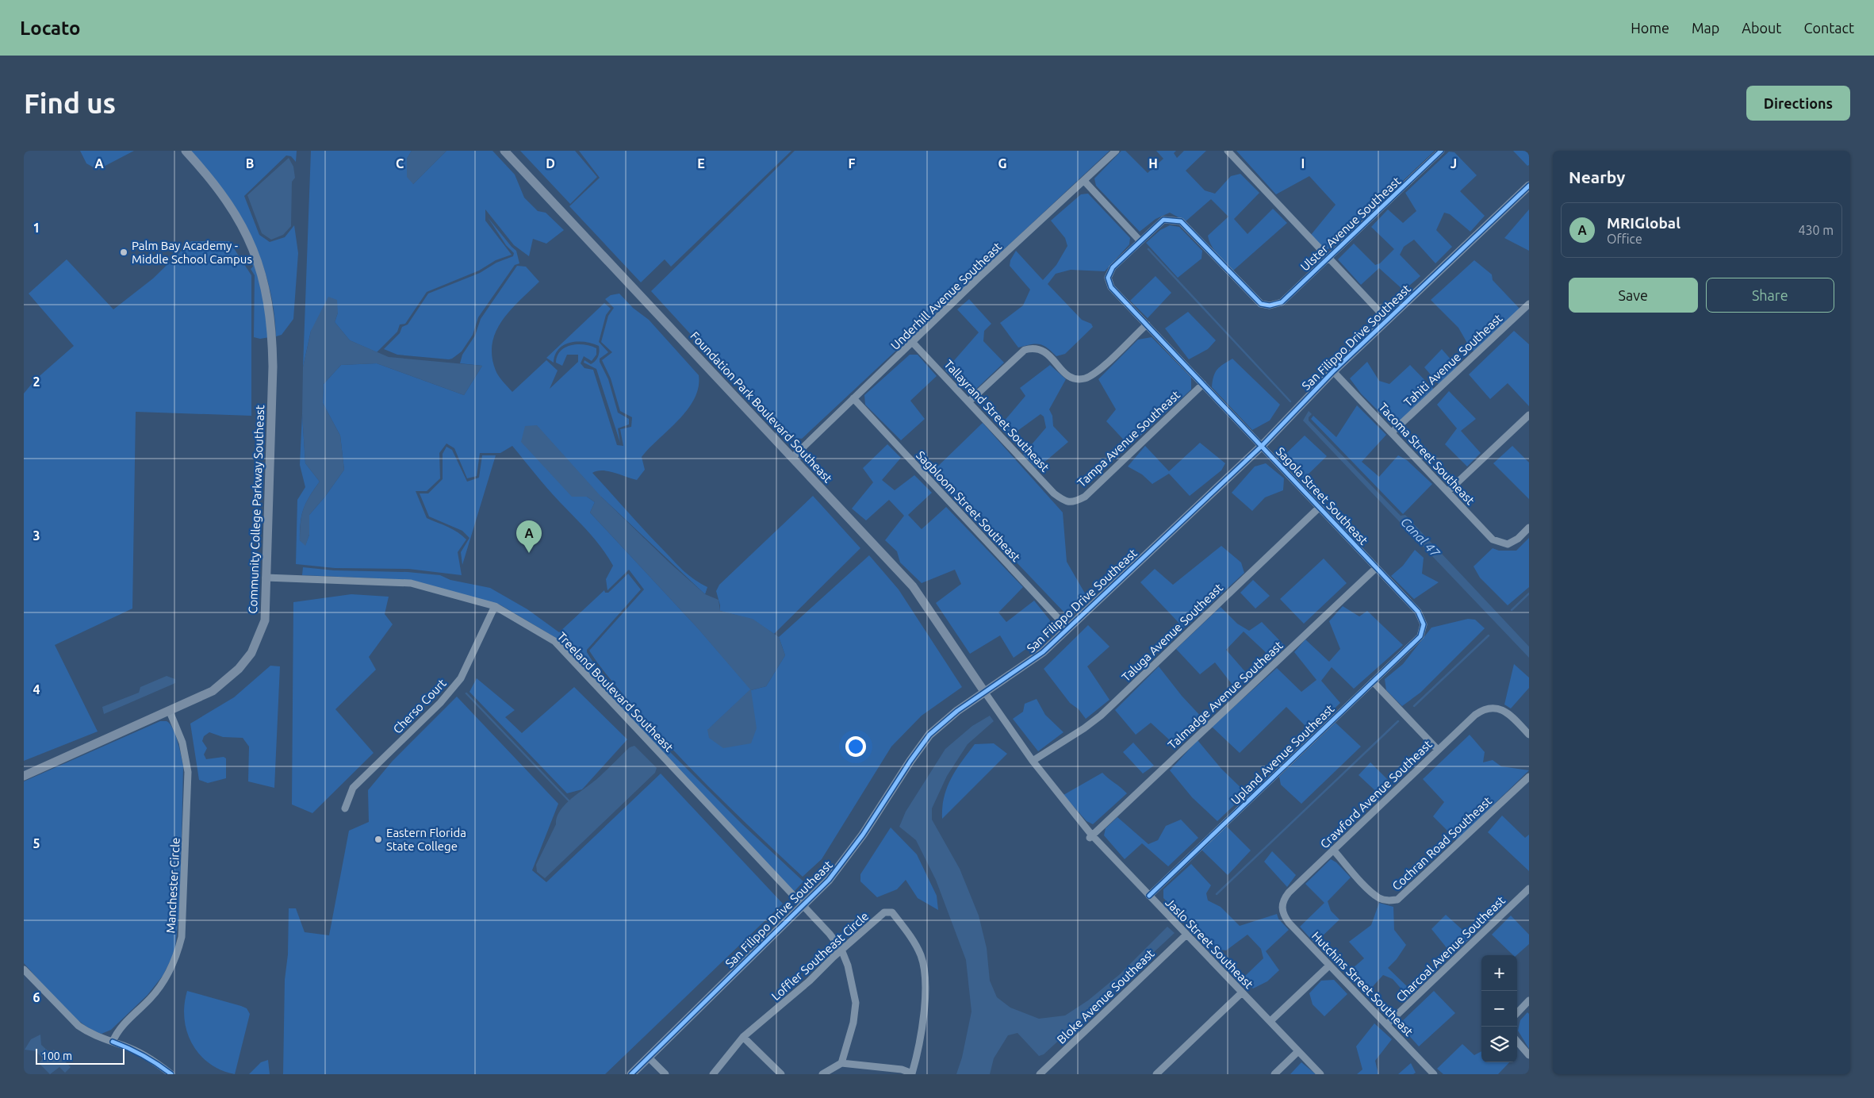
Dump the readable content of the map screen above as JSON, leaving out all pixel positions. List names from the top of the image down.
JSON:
{
  "streets": {
    "street": [
      "Ulster Avenue Southeast",
      "Underhill Avenue Southeast",
      "San Filippo Drive Southeast",
      "Tahiti Avenue Southeast",
      "Foundation Park Boulevard Southeast",
      "Tallayrand Street Southeast",
      "Tampa Avenue Southeast",
      "Tacoma Street Southeast",
      "Sagola Street Southeast",
      "Sagbloom Street Southeast",
      "Community College Parkway Southeast",
      "Taluga Avenue Southeast",
      "Treeland Boulevard Southeast",
      "Talmadge Avenue Southeast",
      "Cherso Court",
      "Upland Avenue Southeast",
      "Crawford Avenue Southeast",
      "Cochran Road Southeast",
      "Manchester Circle",
      "Jaslo Street Southeast",
      "Charcoal Avenue Southeast",
      "Loffler Southeast Circle",
      "Hutchins Street Southeast",
      "Bloke Avenue Southeast"
    ]
  },
  "crossings": [
    ["Ulster Avenue Southeast", "Sagola Street Southeast"],
    ["Underhill Avenue Southeast", "Foundation Park Boulevard Southeast"],
    ["Underhill Avenue Southeast", "Tallayrand Street Southeast"],
    ["Underhill Avenue Southeast", "Sagbloom Street Southeast"],
    ["San Filippo Drive Southeast", "Foundation Park Boulevard Southeast"],
    ["San Filippo Drive Southeast", "Tacoma Street Southeast"],
    ["San Filippo Drive Southeast", "Sagola Street Southeast"],
    ["San Filippo Drive Southeast", "Sagbloom Street Southeast"],
    ["San Filippo Drive Southeast", "Treeland Boulevard Southeast"],
    ["San Filippo Drive Southeast", "Jaslo Street Southeast"],
    ["Tahiti Avenue Southeast", "Tacoma Street Southeast"],
    ["Foundation Park Boulevard Southeast", "Jaslo Street Southeast"],
    ["Tallayrand Street Southeast", "Tampa Avenue Southeast"],
    ["Tampa Avenue Southeast", "Sagola Street Southeast"],
    ["Sagola Street Southeast", "Taluga Avenue Southeast"],
    ["Sagola Street Southeast", "Talmadge Avenue Southeast"],
    ["Sagola Street Southeast", "Upland Avenue Southeast"],
    ["Community College Parkway Southeast", "Treeland Boulevard Southeast"],
    ["Community College Parkway Southeast", "Manchester Circle"],
    ["Taluga Avenue Southeast", "Jaslo Street Southeast"],
    ["Treeland Boulevard Southeast", "Cherso Court"],
    ["Treeland Boulevard Southeast", "Loffler Southeast Circle"],
    ["Talmadge Avenue Southeast", "Jaslo Street Southeast"],
    ["Upland Avenue Southeast", "Jaslo Street Southeast"],
    ["Crawford Avenue Southeast", "Cochran Road Southeast"],
    ["Crawford Avenue Southeast", "Hutchins Street Southeast"],
    ["Jaslo Street Southeast", "Bloke Avenue Southeast"],
    ["Charcoal Avenue Southeast", "Hutchins Street Southeast"]
  ],
  "water": ["Canal 47"],
  "places": ["Palm Bay Academy - Middle School Campus", "Eastern Florida State College"],
  "scale_bar": "100 m",
  "page": {
    "header": "Locato",
    "nav": [
      "Home",
      "Map",
      "About",
      "Contact"
    ],
    "buttons": [
      "Directions",
      ["Save", "Share"]
    ],
    "title": "Find us",
    "heading": "Nearby",
    "list": [
      {
        "mark": "A",
        "name": "MRIGlobal",
        "note": "Office",
        "value": "430 m"
      }
    ],
    "pins": "A",
    "map_buttons": ["+", "−"],
    "scale": "100 m"
  },
  "grid": {
    "columns": [
      "A",
      "B",
      "C",
      "D",
      "E",
      "F",
      "G",
      "H",
      "I",
      "J"
    ],
    "rows": [
      "1",
      "2",
      "3",
      "4",
      "5",
      "6"
    ]
  }
}
